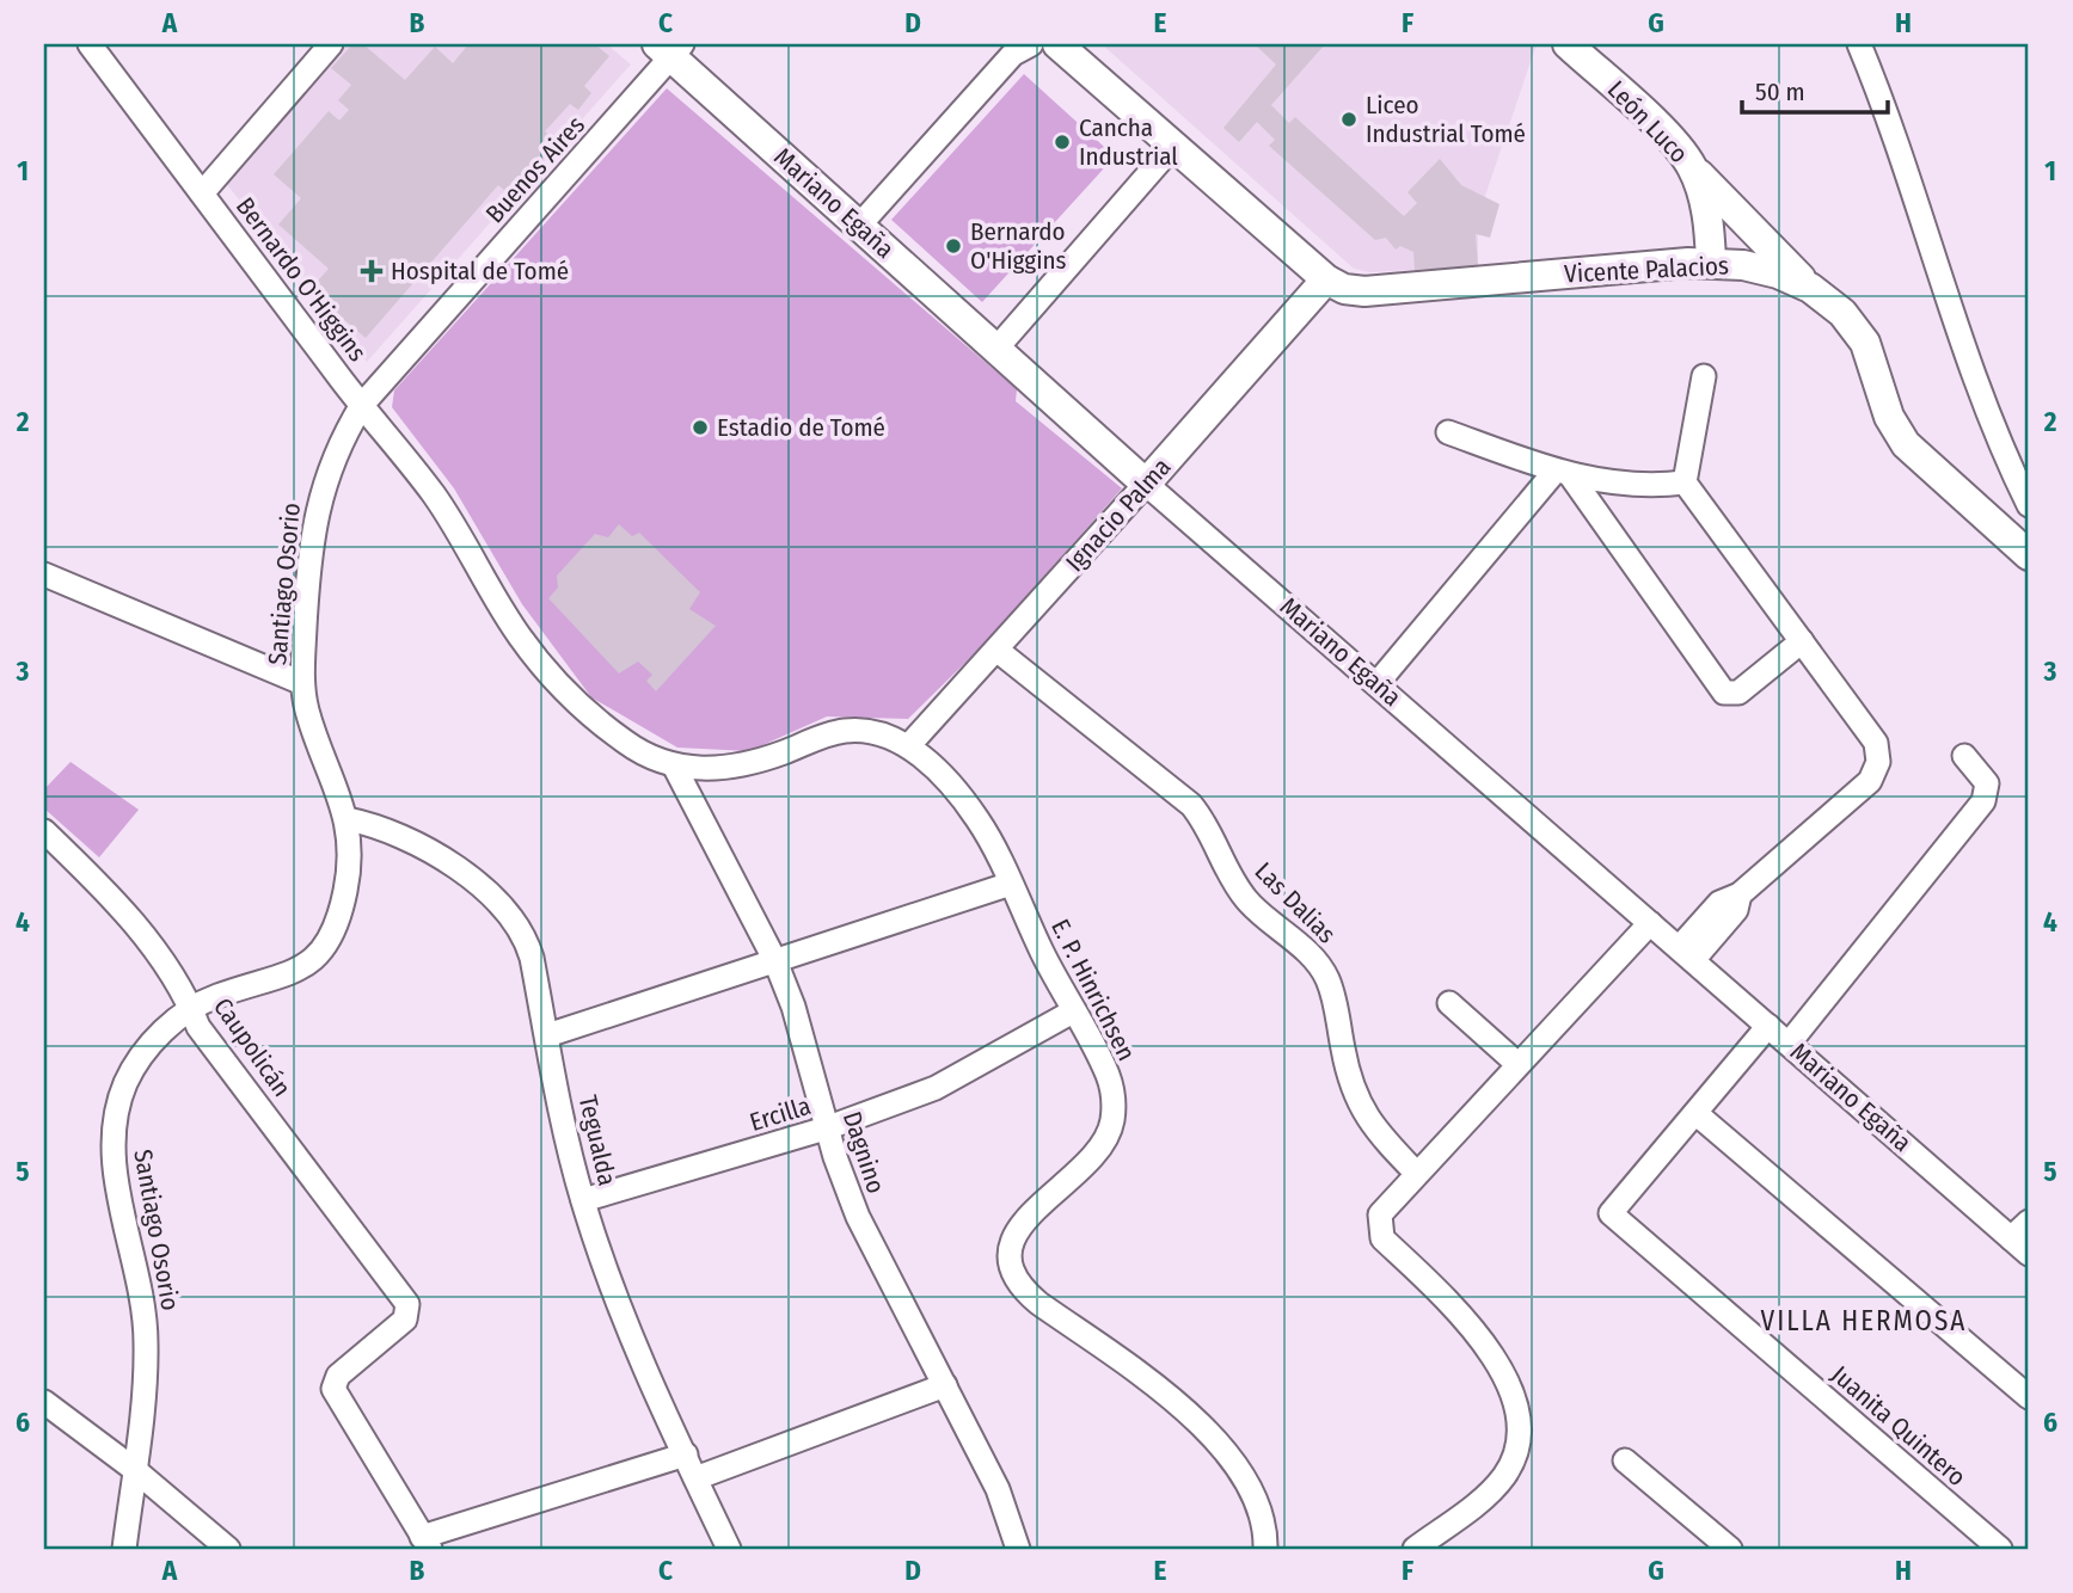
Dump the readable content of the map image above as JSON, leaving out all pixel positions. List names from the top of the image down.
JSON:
{
  "streets": {
    "main road": [
      "León Luco",
      "Mariano Egaña",
      "Vicente Palacios",
      "Ignacio Palma"
    ],
    "street": [
      "Buenos Aires",
      "Bernardo O'Higgins",
      "Santiago Osorio",
      "Las Dalias",
      "E. P. Hinrichsen",
      "Caupolicán",
      "Ercilla",
      "Tegualda",
      "Dagnino",
      "Juanita Quintero"
    ]
  },
  "crossings": [
    ["León Luco", "Vicente Palacios"],
    ["Buenos Aires", "Mariano Egaña"],
    ["Buenos Aires", "Bernardo O'Higgins"],
    ["Buenos Aires", "Santiago Osorio"],
    ["Mariano Egaña", "Ignacio Palma"],
    ["Vicente Palacios", "Ignacio Palma"],
    ["Bernardo O'Higgins", "Ignacio Palma"],
    ["Bernardo O'Higgins", "Santiago Osorio"],
    ["Bernardo O'Higgins", "E. P. Hinrichsen"],
    ["Bernardo O'Higgins", "Dagnino"],
    ["Ignacio Palma", "Las Dalias"],
    ["Ignacio Palma", "E. P. Hinrichsen"],
    ["Santiago Osorio", "Caupolicán"],
    ["Santiago Osorio", "Tegualda"],
    ["E. P. Hinrichsen", "Ercilla"],
    ["Ercilla", "Tegualda"],
    ["Ercilla", "Dagnino"]
  ],
  "districts": ["VILLA HERMOSA"],
  "places": {
    "other": [
      "Liceo Industrial Tomé",
      "Cancha Industrial",
      "Bernardo O'Higgins",
      "Estadio de Tomé"
    ],
    "health": ["Hospital de Tomé"]
  },
  "scale_bar": "50 m",
  "grid": {
    "columns": [
      "A",
      "B",
      "C",
      "D",
      "E",
      "F",
      "G",
      "H"
    ],
    "rows": [
      "1",
      "2",
      "3",
      "4",
      "5",
      "6"
    ]
  }
}
